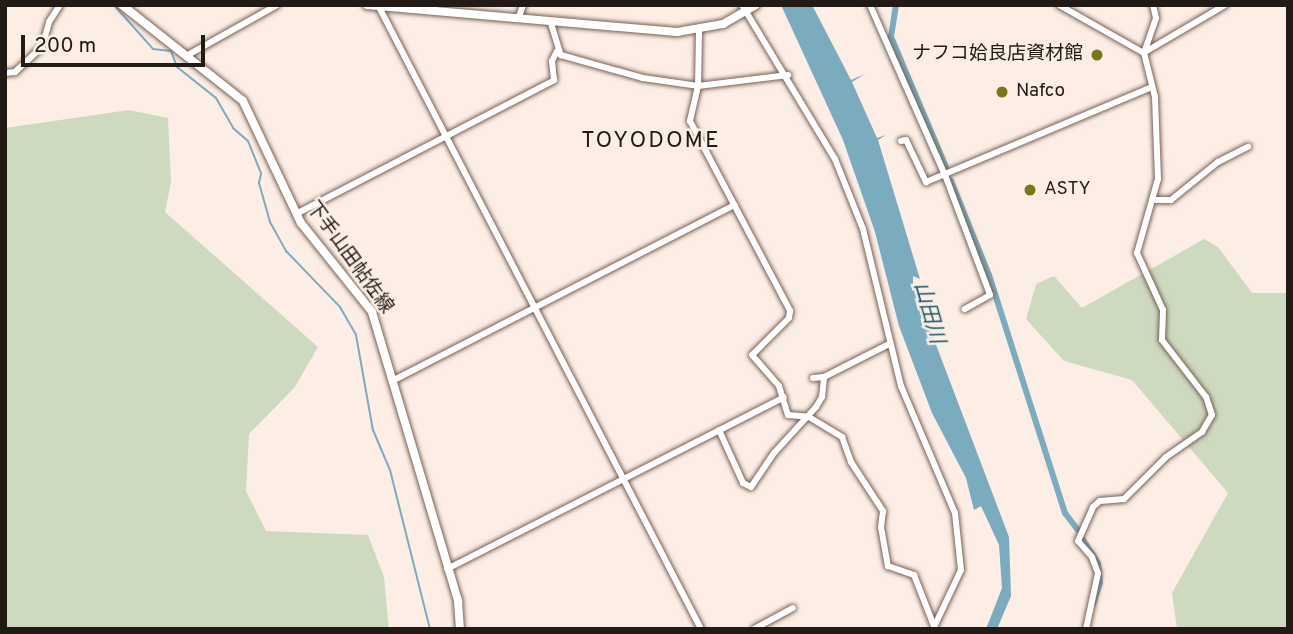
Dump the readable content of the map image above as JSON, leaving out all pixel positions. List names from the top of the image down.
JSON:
{
  "streets": {
    "main road": ["下手山田帖佐線"]
  },
  "districts": ["TOYODOME"],
  "water": ["山田川"],
  "places": ["ナフコ姶良店資材館", "Nafco", "ASTY"],
  "scale_bar": "200 m"
}
